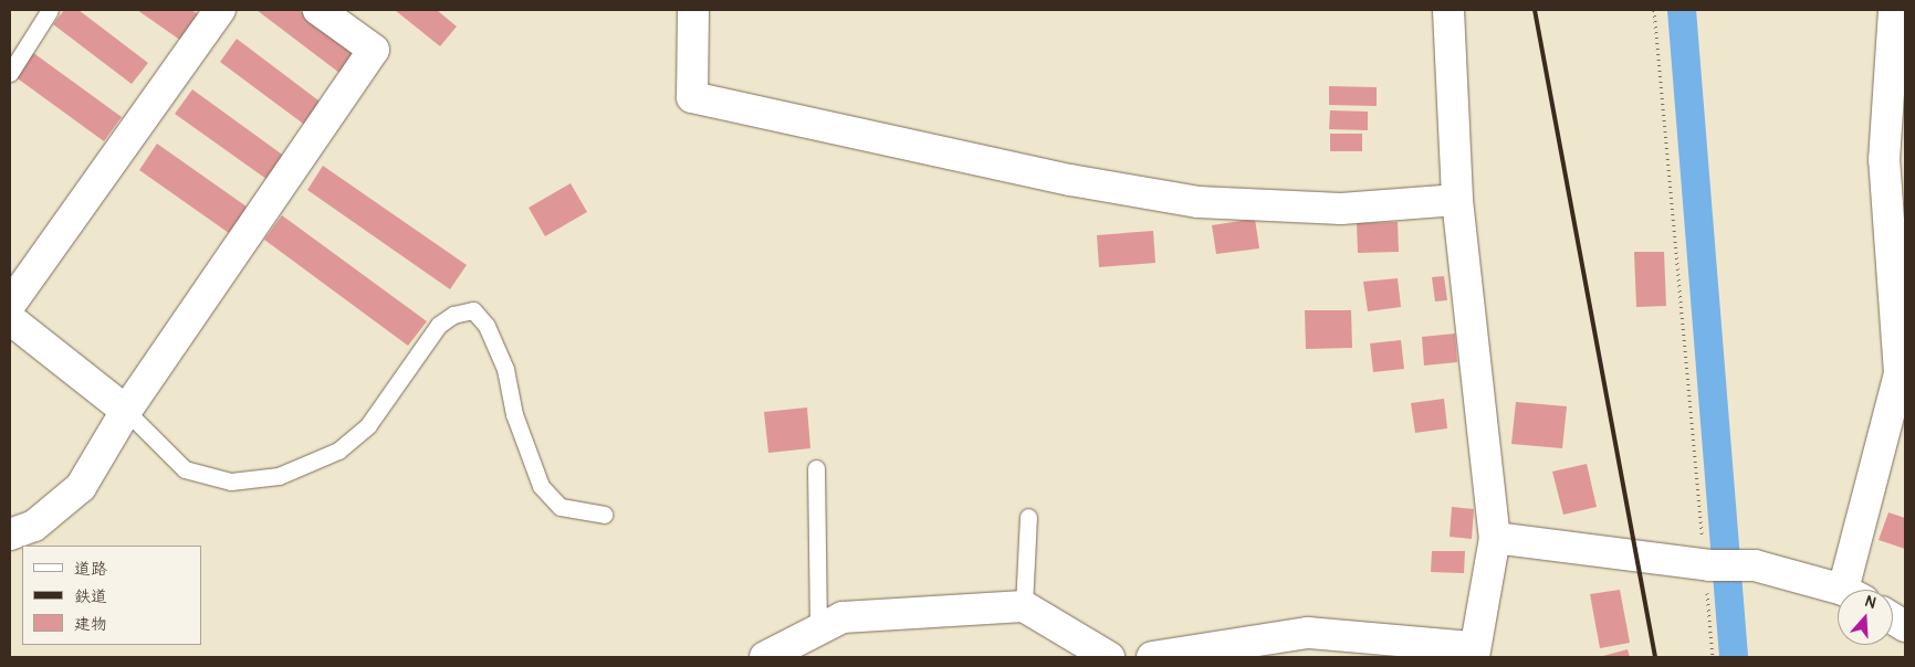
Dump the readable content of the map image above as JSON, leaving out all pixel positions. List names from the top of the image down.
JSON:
{
  "legend": ["道路", "鉄道", "建物"],
  "north": "top"
}
